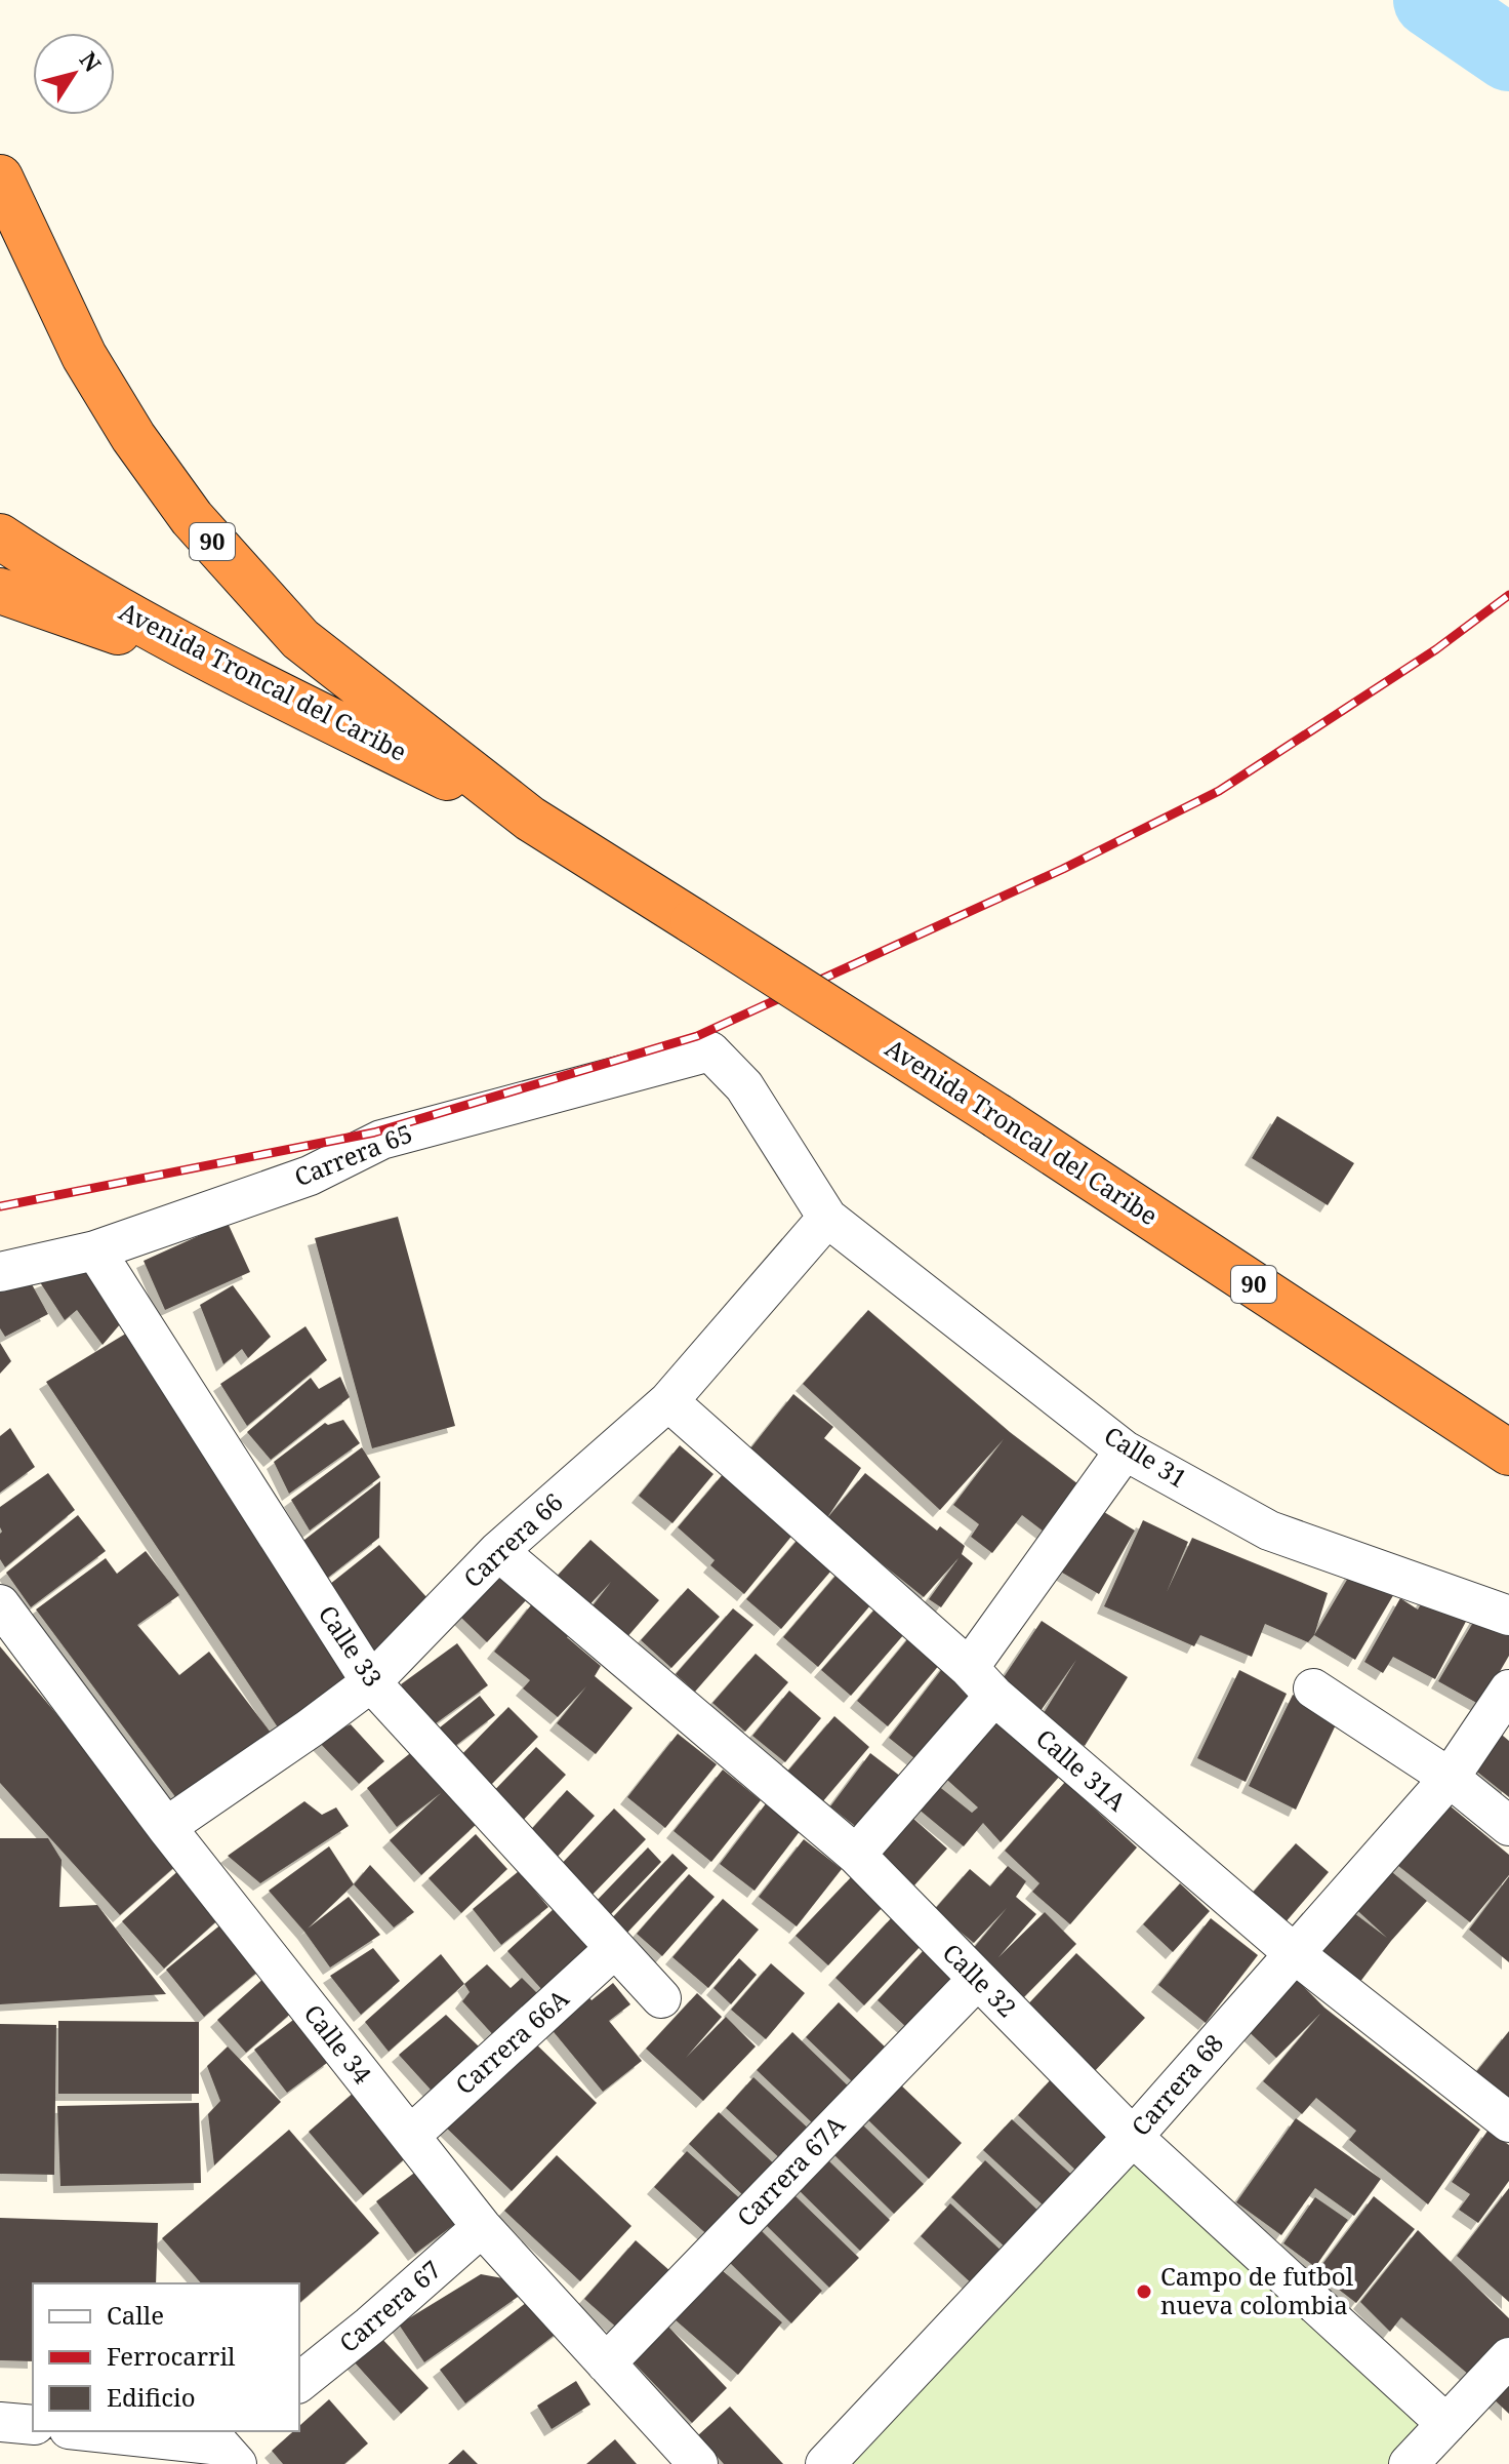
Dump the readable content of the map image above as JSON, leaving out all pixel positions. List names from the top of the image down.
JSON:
{
  "streets": {
    "highway": ["90", "Avenida Troncal del Caribe"],
    "street": [
      "Carrera 65",
      "Calle 31",
      "Carrera 66",
      "Calle 33",
      "Calle 31A",
      "Calle 32",
      "Carrera 66A",
      "Calle 34",
      "Carrera 68",
      "Carrera 67A",
      "Carrera 67"
    ]
  },
  "crossings": [
    ["Carrera 65", "Calle 31"],
    ["Carrera 65", "Calle 33"],
    ["Calle 31", "Carrera 66"],
    ["Carrera 66", "Calle 33"],
    ["Carrera 66", "Calle 31A"],
    ["Carrera 66", "Calle 32"],
    ["Carrera 66", "Calle 34"],
    ["Calle 33", "Carrera 66A"],
    ["Calle 31A", "Carrera 68"],
    ["Calle 32", "Carrera 68"],
    ["Calle 32", "Carrera 67A"],
    ["Carrera 66A", "Calle 34"],
    ["Calle 34", "Carrera 67A"],
    ["Calle 34", "Carrera 67"]
  ],
  "places": ["Campo de futbol nueva colombia"],
  "legend": ["Calle", "Ferrocarril", "Edificio"],
  "north": "top right"
}
